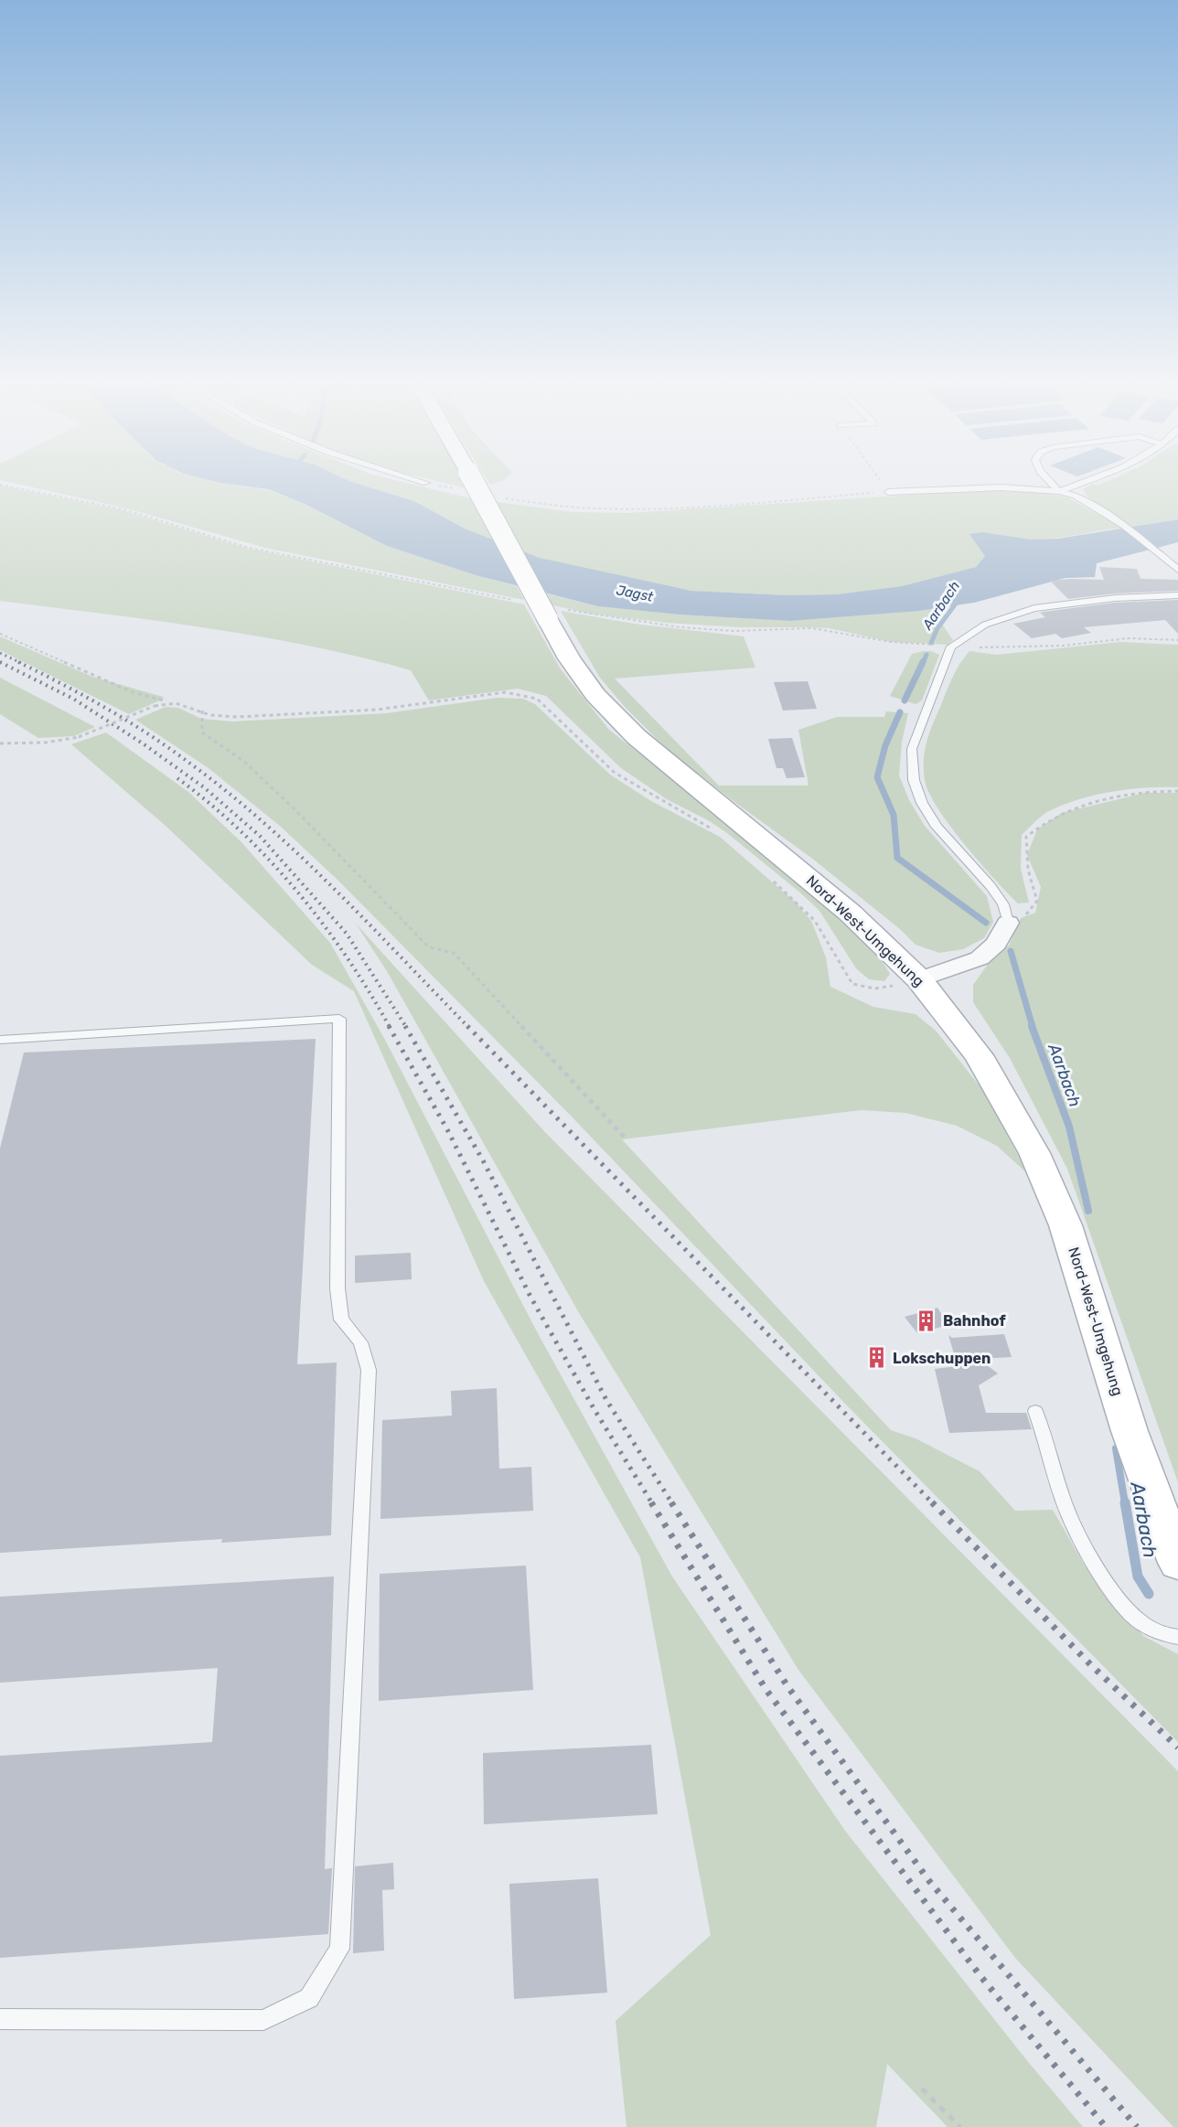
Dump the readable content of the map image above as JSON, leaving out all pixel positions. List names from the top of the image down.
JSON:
{
  "streets": {
    "main road": ["Nord-West-Umgehung"]
  },
  "water": ["Jagst", "Aarbach"],
  "places": {
    "building": ["Bahnhof", "Lokschuppen"]
  }
}
